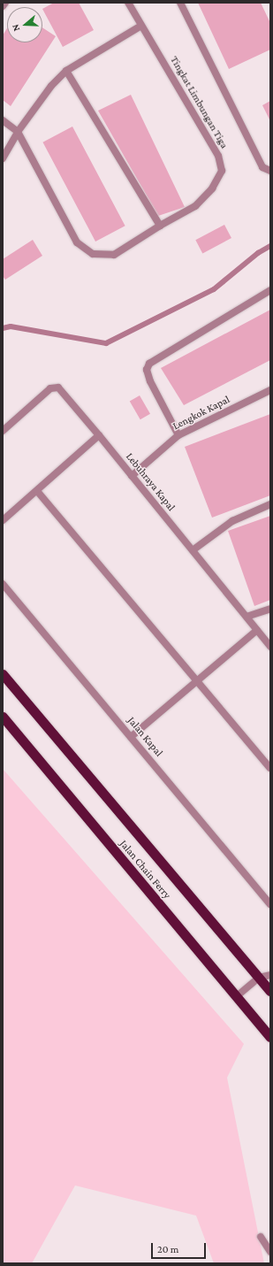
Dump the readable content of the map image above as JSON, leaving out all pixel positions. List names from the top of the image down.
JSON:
{
  "streets": {
    "highway": ["Jalan Chain Ferry"],
    "street": [
      "Tingkat Limbungan Tiga",
      "Lengkok Kapal",
      "Lebuhraya Kapal",
      "Jalan Kapal"
    ]
  },
  "crossings": [
    ["Lengkok Kapal", "Lebuhraya Kapal"]
  ],
  "scale_bar": "20 m",
  "north": "left"
}
